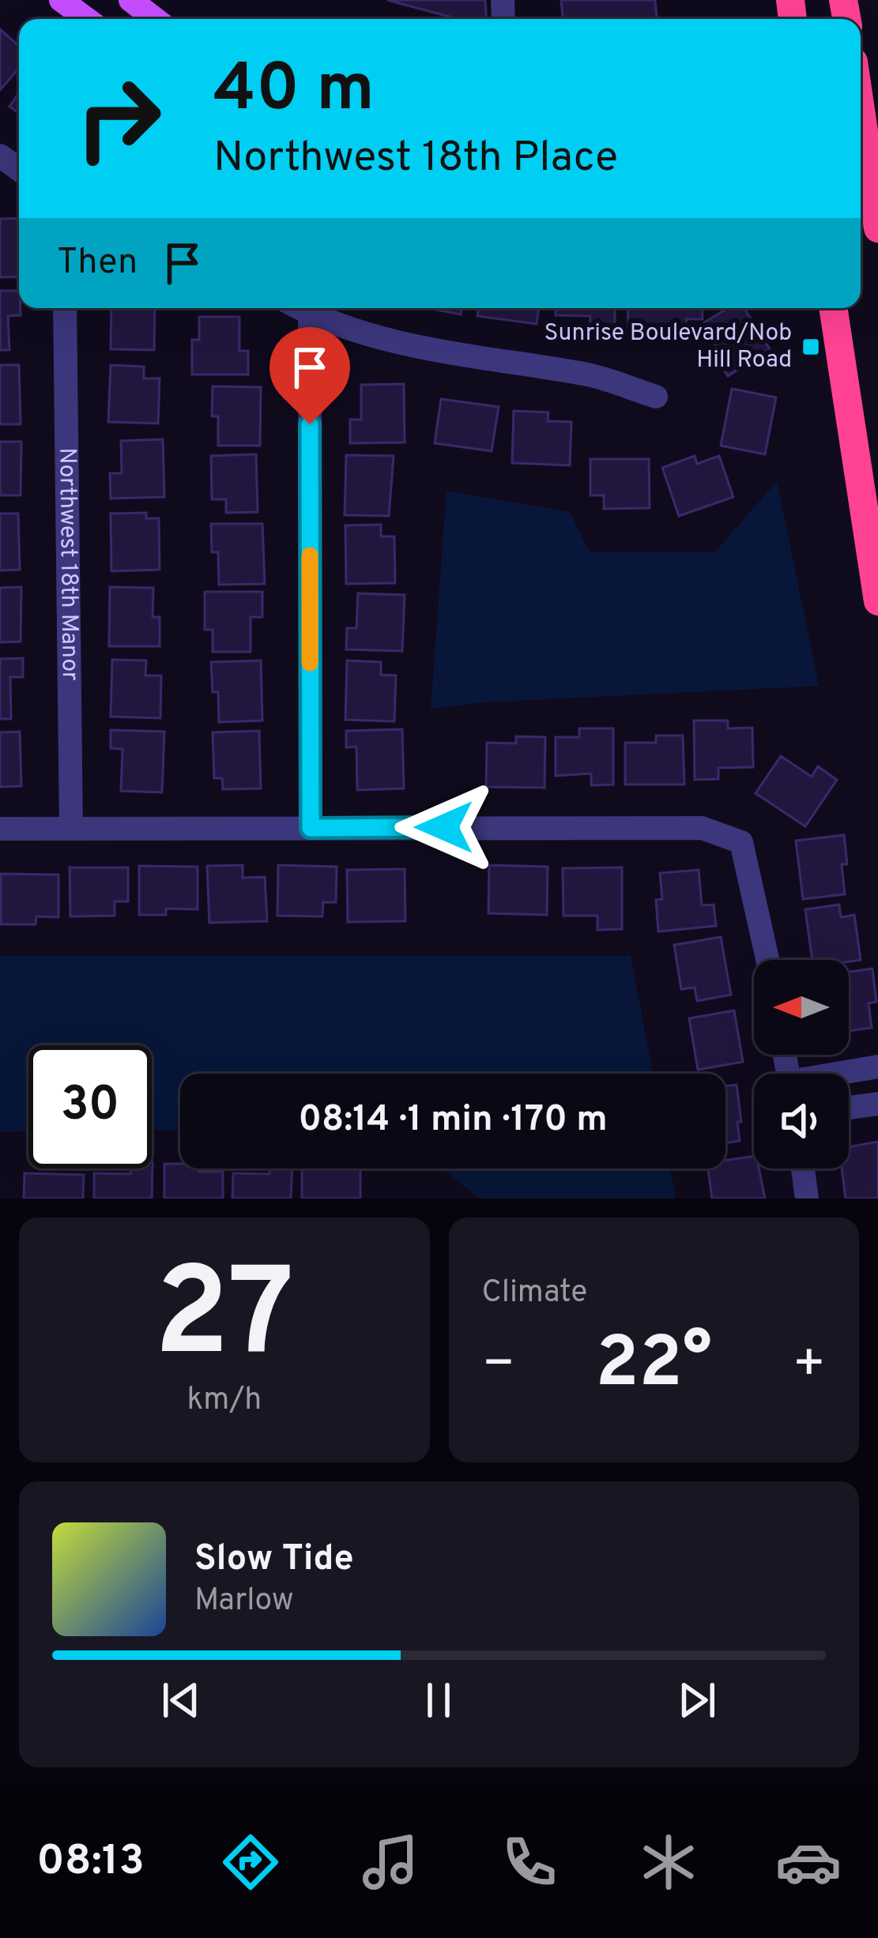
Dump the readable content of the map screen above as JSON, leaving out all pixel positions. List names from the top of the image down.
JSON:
{
  "streets": {
    "street": ["Northwest 18th Manor"]
  },
  "places": {
    "transit": ["Sunrise Boulevard/Nob Hill Road"]
  },
  "north": "left",
  "page": {
    "turn": ["40 m", "Northwest 18th Place"],
    "then": "Then",
    "limit": "30",
    "trip": "08:14 · 1 min · 170 m",
    "tile": [
      ["27", "km/h"],
      "Climate"
    ],
    "heat": ["−", "22°", "+"],
    "song": ["Slow Tide", "Marlow"],
    "tabs": "08:13"
  }
}
